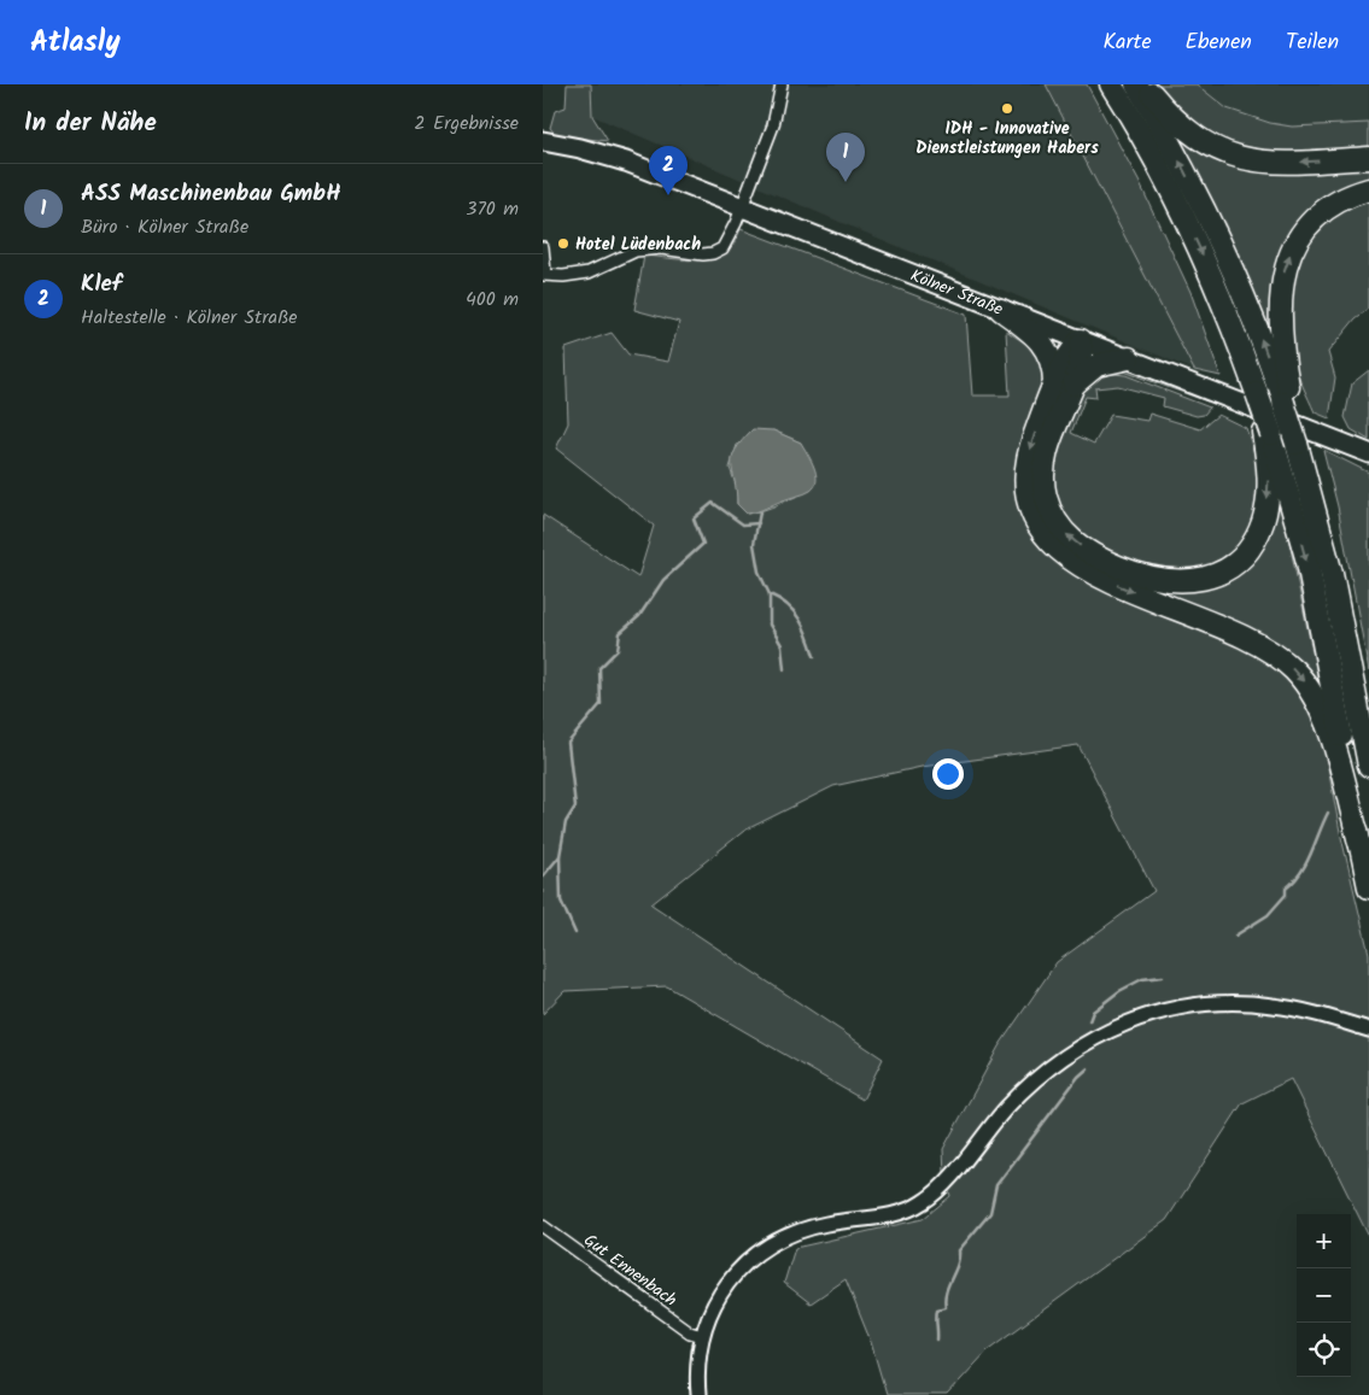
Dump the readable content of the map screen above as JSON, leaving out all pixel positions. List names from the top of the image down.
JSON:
{
  "streets": {
    "main road": ["Kölner Straße"],
    "street": ["Gut Ennenbach"]
  },
  "places": ["IDH - Innovative Dienstleistungen Habers", "Hotel Lüdenbach"],
  "page": {
    "header": "Atlasly",
    "nav": ["Karte", "Ebenen", "Teilen"],
    "heading": ["In der Nähe", "2 Ergebnisse"],
    "pins": ["1", "2"],
    "list": [
      {
        "mark": "1",
        "name": "ASS Maschinenbau GmbH",
        "note": "Büro · Kölner Straße",
        "value": "370 m"
      },
      {
        "mark": "2",
        "name": "Klef",
        "note": "Haltestelle · Kölner Straße",
        "value": "400 m"
      }
    ],
    "map_buttons": ["+", "−"]
  }
}
